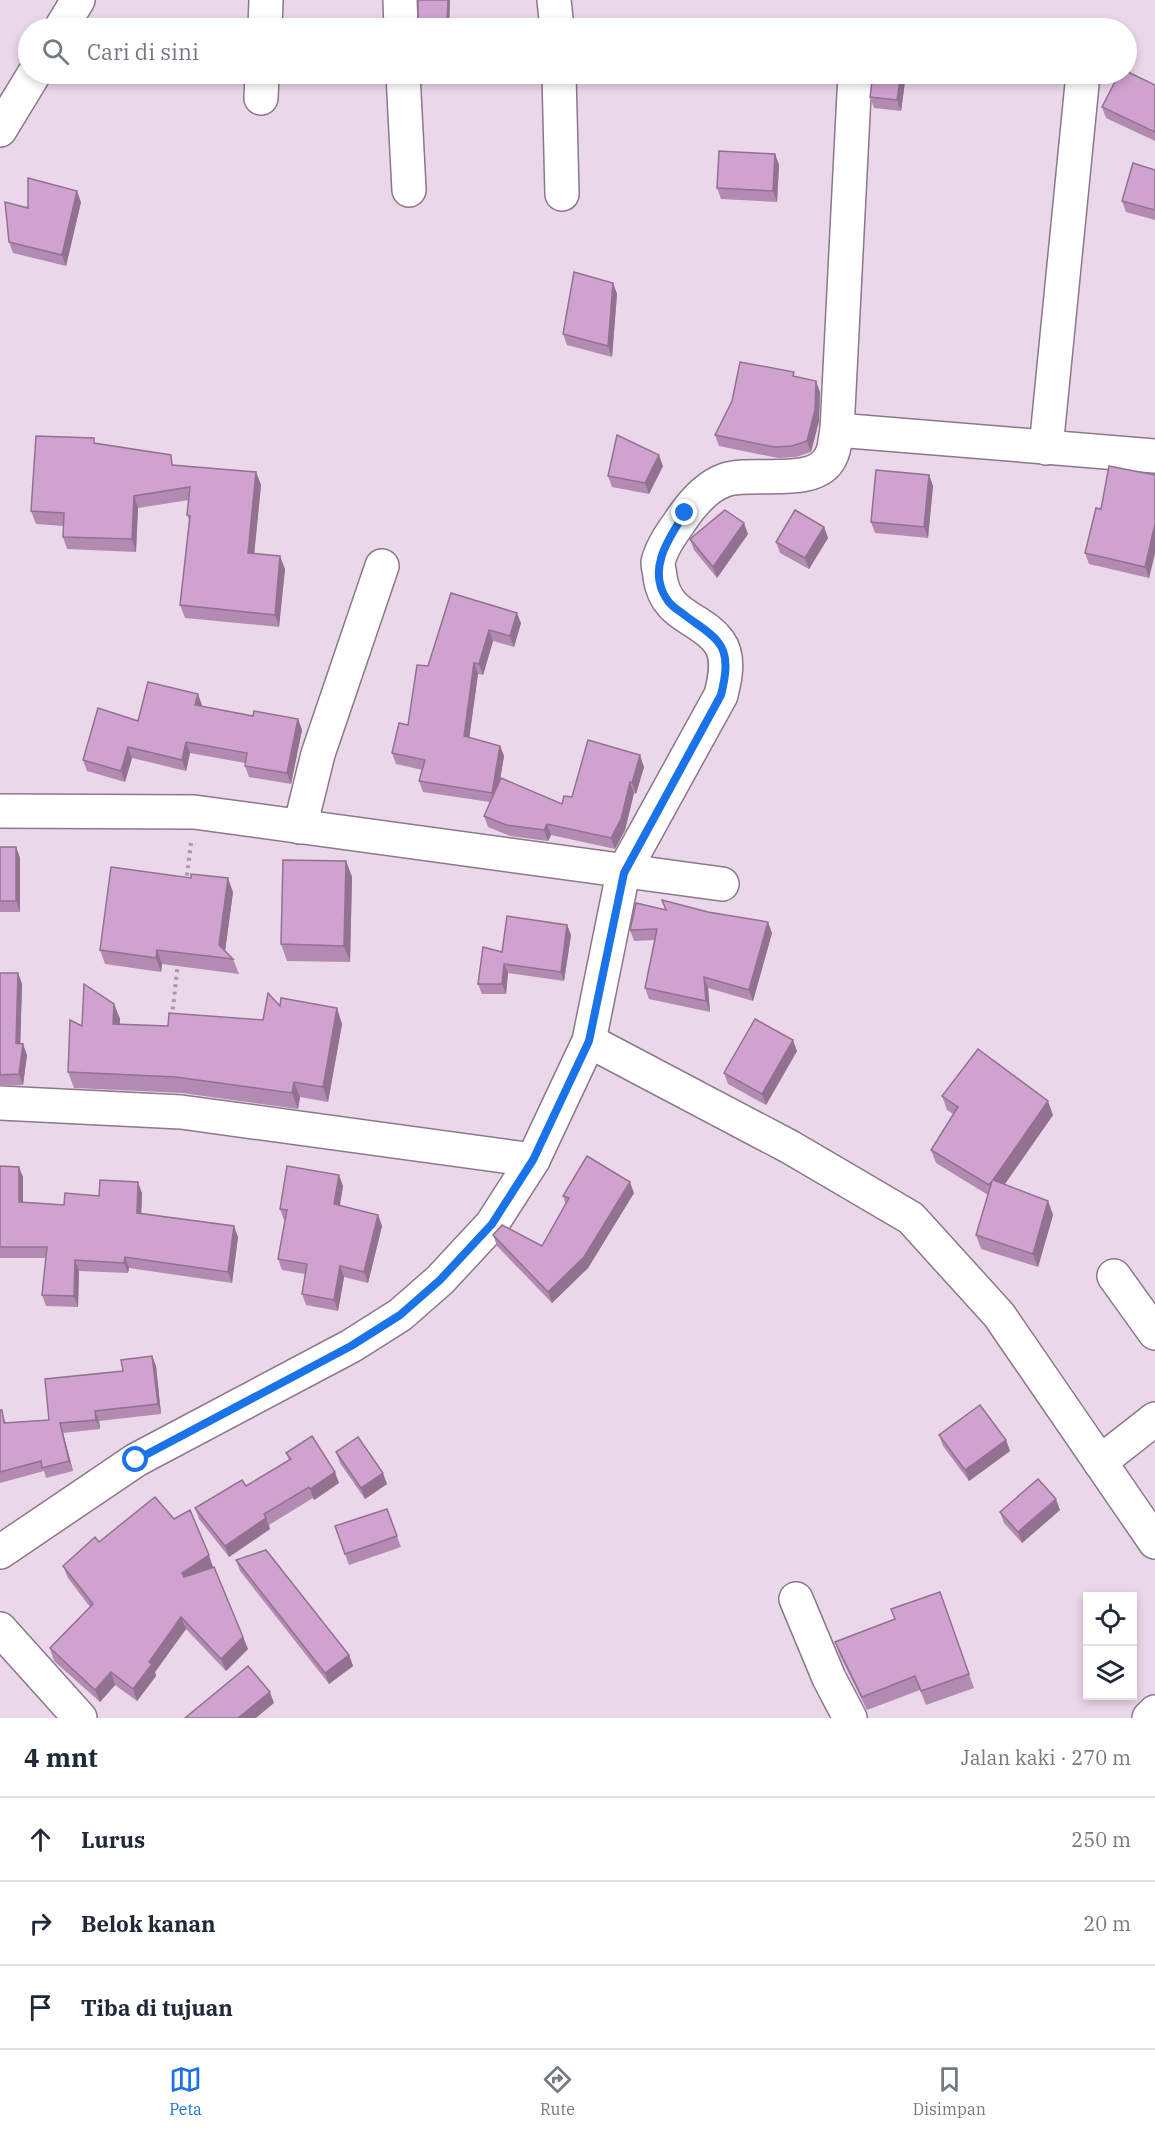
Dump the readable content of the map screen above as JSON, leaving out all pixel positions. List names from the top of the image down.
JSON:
{
  "page": {
    "search": "Cari di sini",
    "heading": ["4 mnt", "Jalan kaki · 270 m"],
    "list": [
      ["Lurus", "250 m"],
      ["Belok kanan", "20 m"],
      "Tiba di tujuan"
    ],
    "nav": ["Peta", "Rute", "Disimpan"]
  }
}
